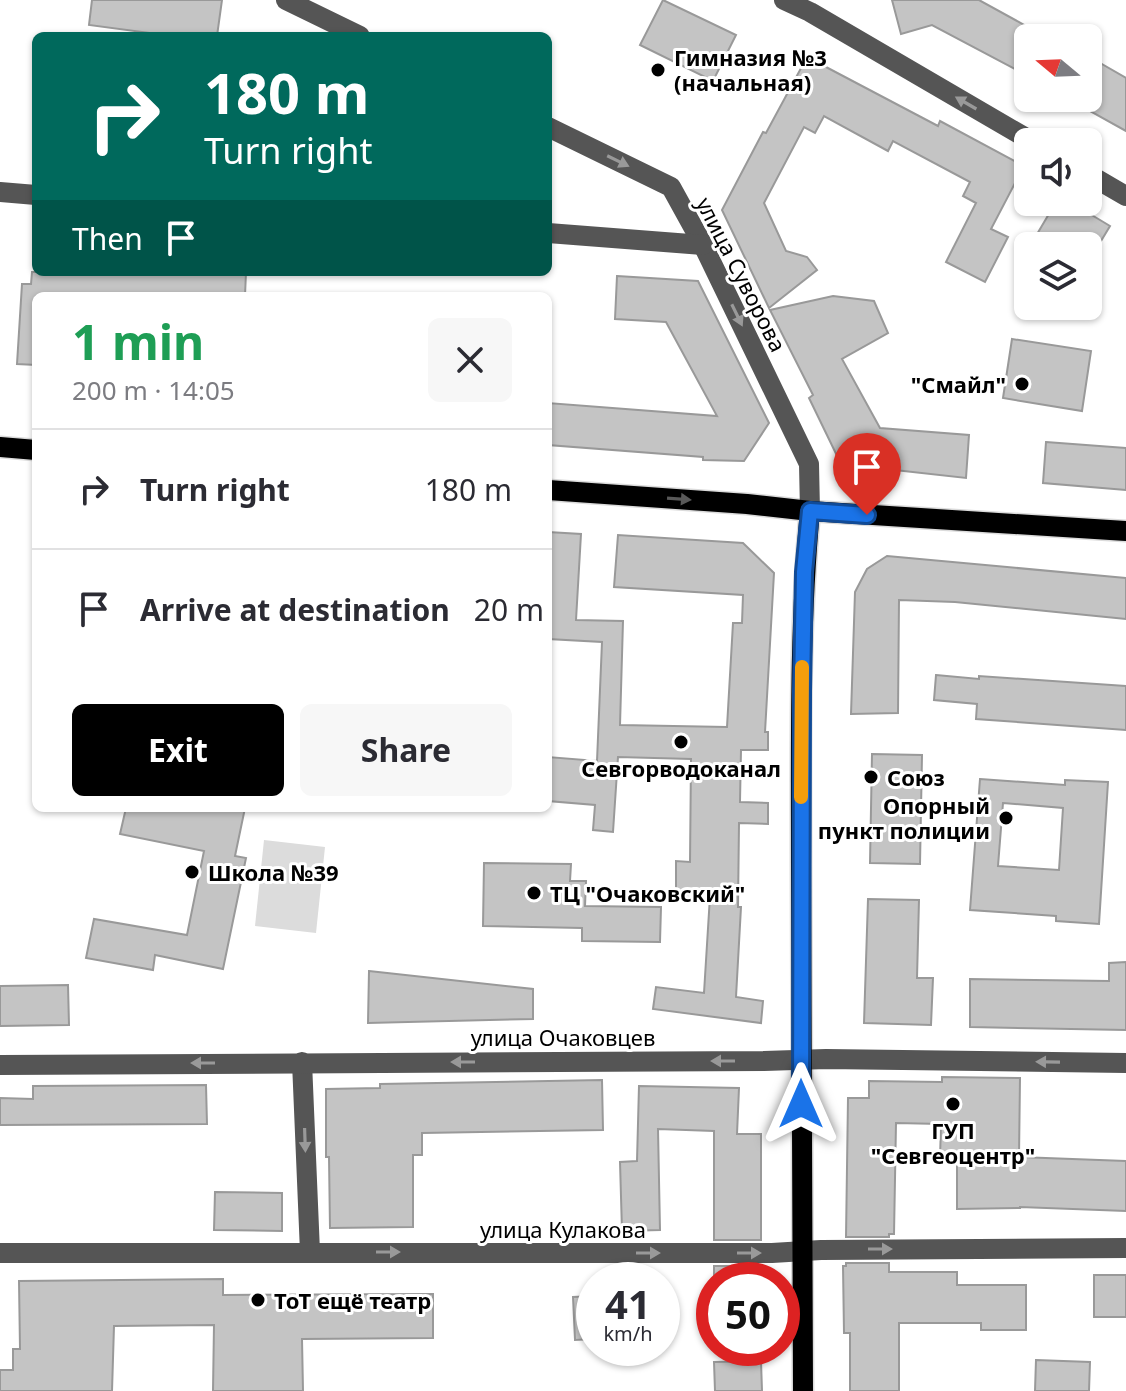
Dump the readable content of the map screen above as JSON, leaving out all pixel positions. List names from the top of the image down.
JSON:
{
  "streets": {
    "street": ["улица Суворова", "улица Очаковцев", "улица Кулакова"]
  },
  "one_way": ["улица Суворова", "улица Очаковцев", "улица Кулакова"],
  "places": [
    "Гимназия №3 (начальная)",
    "\"Смайл\"",
    "Севгорводоканал",
    "Союз",
    "Опорный пункт полиции",
    "Школа №39",
    "ТЦ \"Очаковский\"",
    "ГУП \"Севгеоцентр\"",
    "ТоТ ещё театр"
  ],
  "north": "left",
  "page": {
    "turn": ["180 m", "Turn right"],
    "then": "Then",
    "heading": ["1 min", "200 m · 14:05"],
    "list": [
      {
        "name": "Turn right",
        "value": "180 m"
      },
      {
        "name": "Arrive at destination",
        "value": "20 m"
      }
    ],
    "buttons": ["Exit", "Share"],
    "speed": "41 km/h",
    "limit": "50"
  }
}
